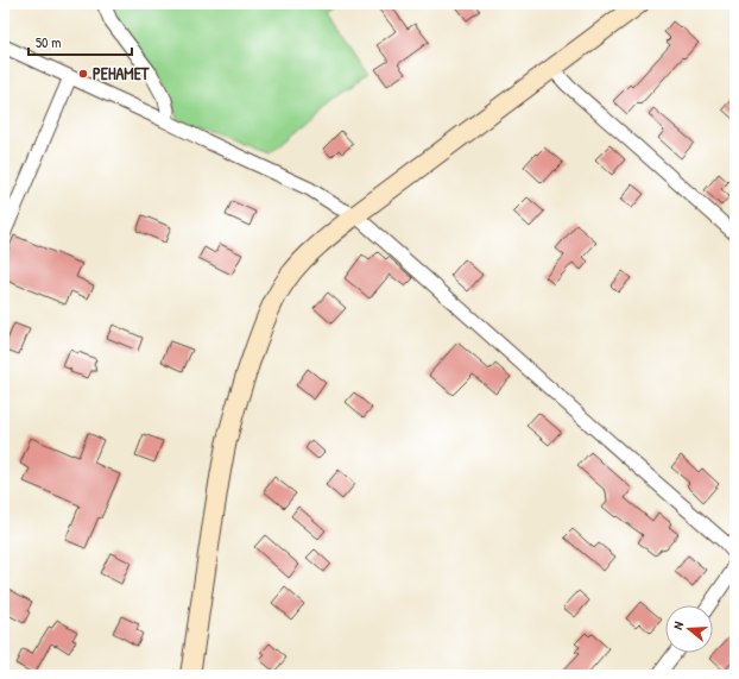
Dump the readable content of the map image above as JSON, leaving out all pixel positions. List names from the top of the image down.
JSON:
{
  "places": ["PEHAMET"],
  "scale_bar": "50 m",
  "north": "left"
}
